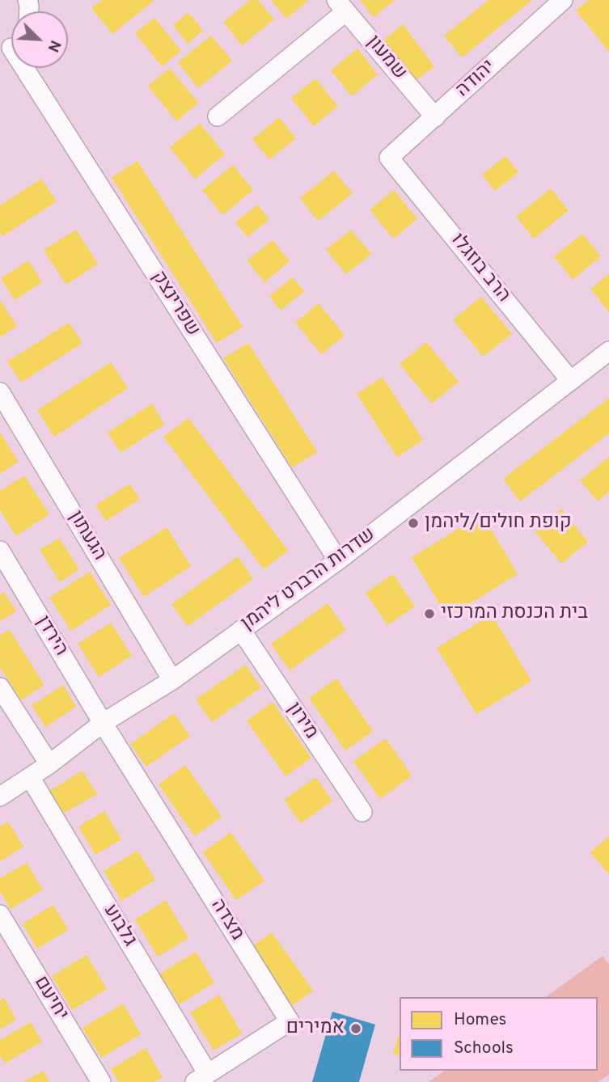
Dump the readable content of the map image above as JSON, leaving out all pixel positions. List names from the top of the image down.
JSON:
{
  "streets": {
    "street": [
      "שמעון",
      "יהודה",
      "הרב בוזגלו",
      "שפרינצק",
      "הגעתון",
      "שדרות הרברט ליהמן",
      "הירדן",
      "מירון",
      "מצדה",
      "גלבוע",
      "יחיעם"
    ]
  },
  "crossings": [
    ["שמעון", "יהודה"],
    ["יהודה", "הרב בוזגלו"],
    ["הרב בוזגלו", "שדרות הרברט ליהמן"],
    ["שפרינצק", "שדרות הרברט ליהמן"],
    ["הגעתון", "שדרות הרברט ליהמן"],
    ["שדרות הרברט ליהמן", "הירדן"],
    ["שדרות הרברט ליהמן", "מירון"],
    ["שדרות הרברט ליהמן", "מצדה"],
    ["שדרות הרברט ליהמן", "גלבוע"],
    ["הירדן", "מצדה"],
    ["מצדה", "גלבוע"]
  ],
  "places": ["קופת חולים/ליהמן", "בית הכנסת המרכזי", "אמירים"],
  "legend": ["Homes", "Schools"],
  "north": "bottom right"
}
